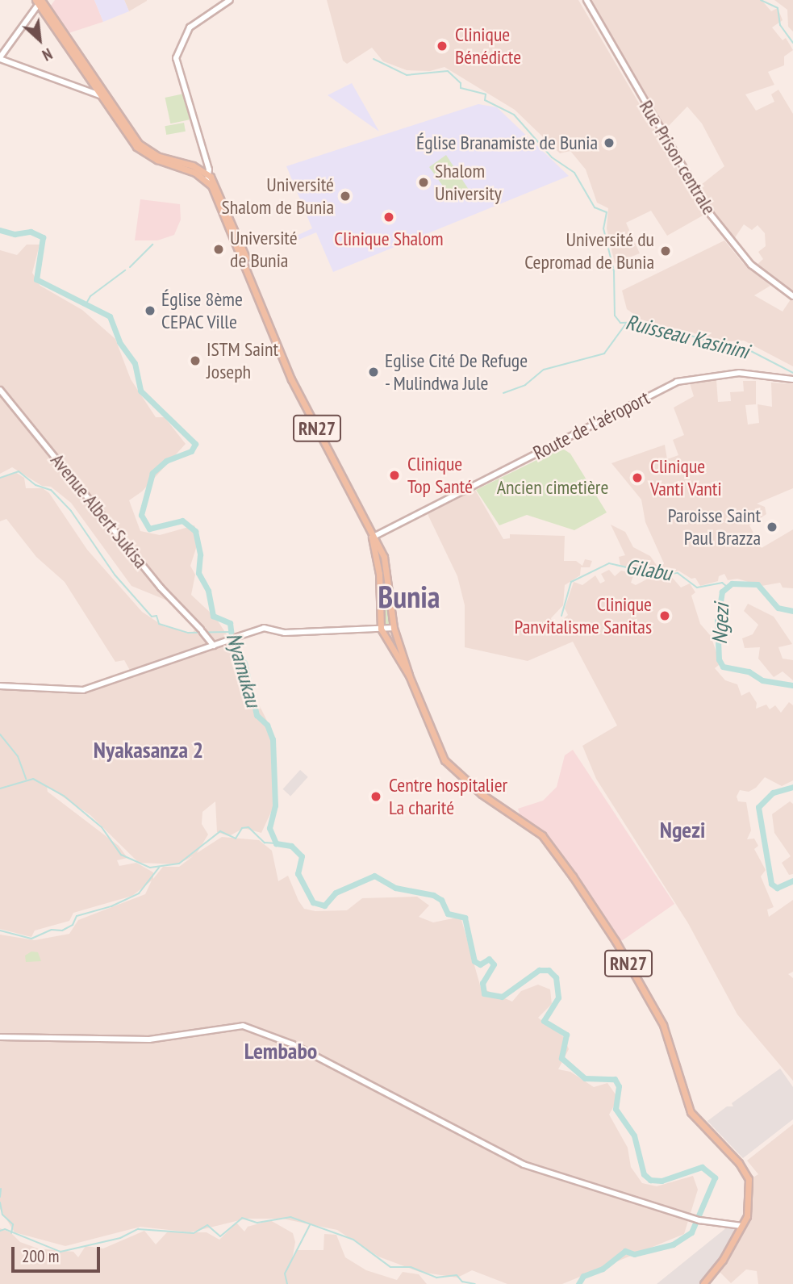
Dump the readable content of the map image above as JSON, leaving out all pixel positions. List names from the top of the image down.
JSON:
{
  "streets": {
    "main road": ["RN27"],
    "street": ["Rue Prison centrale", "Route de l'aéroport", "Avenue Albert Sukisa"]
  },
  "crossings": [
    ["Route de l'aéroport", "RN27"]
  ],
  "districts": [
    "Bunia",
    "Nyakasanza 2",
    "Ngezi",
    "Lembabo"
  ],
  "water": [
    "Ruisseau Kasinini",
    "Gilabu",
    "Ngezi",
    "Nyamukau"
  ],
  "parks": ["Ancien cimetière"],
  "places": [
    "Clinique Bénédicte",
    "Église Branamiste de Bunia",
    "Shalom University",
    "Université Shalom de Bunia",
    "Clinique Shalom",
    "Université de Bunia",
    "Université du Cepromad de Bunia",
    "Église 8ème CEPAC Ville",
    "ISTM Saint Joseph",
    "Eglise Cité De Refuge - Mulindwa Jule",
    "Clinique Top Santé",
    "Clinique Vanti Vanti",
    "Paroisse Saint Paul Brazza",
    "Clinique Panvitalisme Sanitas",
    "Centre hospitalier La charité"
  ],
  "scale_bar": "200 m",
  "north": "bottom right"
}
